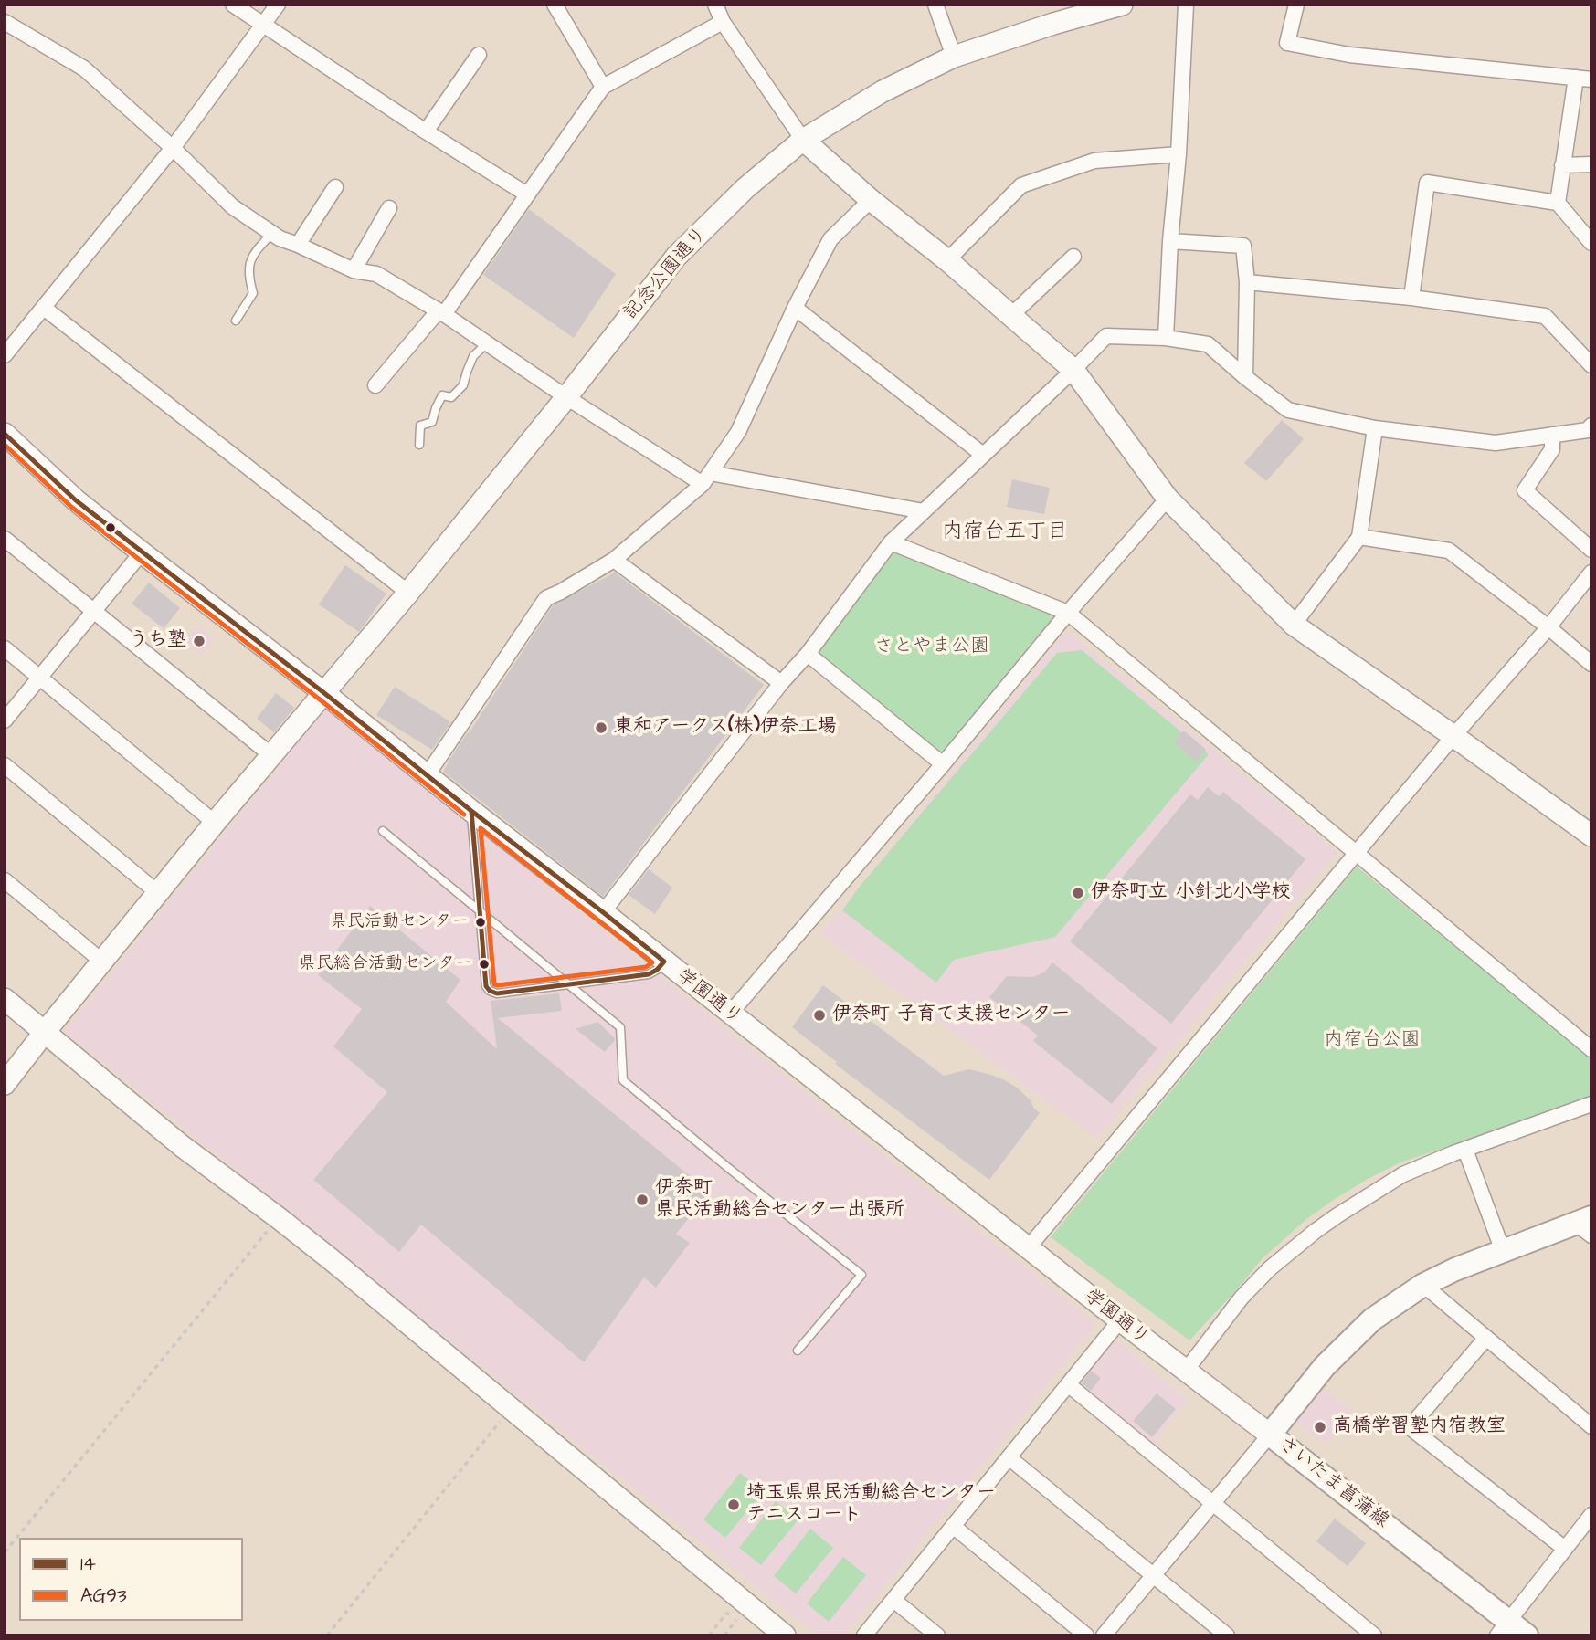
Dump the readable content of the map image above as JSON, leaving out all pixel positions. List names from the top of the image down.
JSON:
{
  "streets": {
    "main road": ["さいたま菖蒲線"],
    "street": ["記念公園通り", "学園通り"]
  },
  "crossings": [
    ["記念公園通り", "学園通り"],
    ["学園通り", "さいたま菖蒲線"]
  ],
  "districts": ["内宿台五丁目"],
  "parks": ["さとやま公園", "内宿台公園"],
  "places": [
    "うち塾",
    "東和アークス(株)伊奈工場",
    "伊奈町立 小針北小学校",
    "県民活動センター",
    "県民総合活動センター",
    "伊奈町 子育て支援センター",
    "伊奈町 県民活動総合センター出張所",
    "高橋学習塾内宿教室",
    "埼玉県県民活動総合センター テニスコート"
  ],
  "lines": ["transit line 14", "transit line AG93"],
  "legend": ["14", "AG93"]
}
